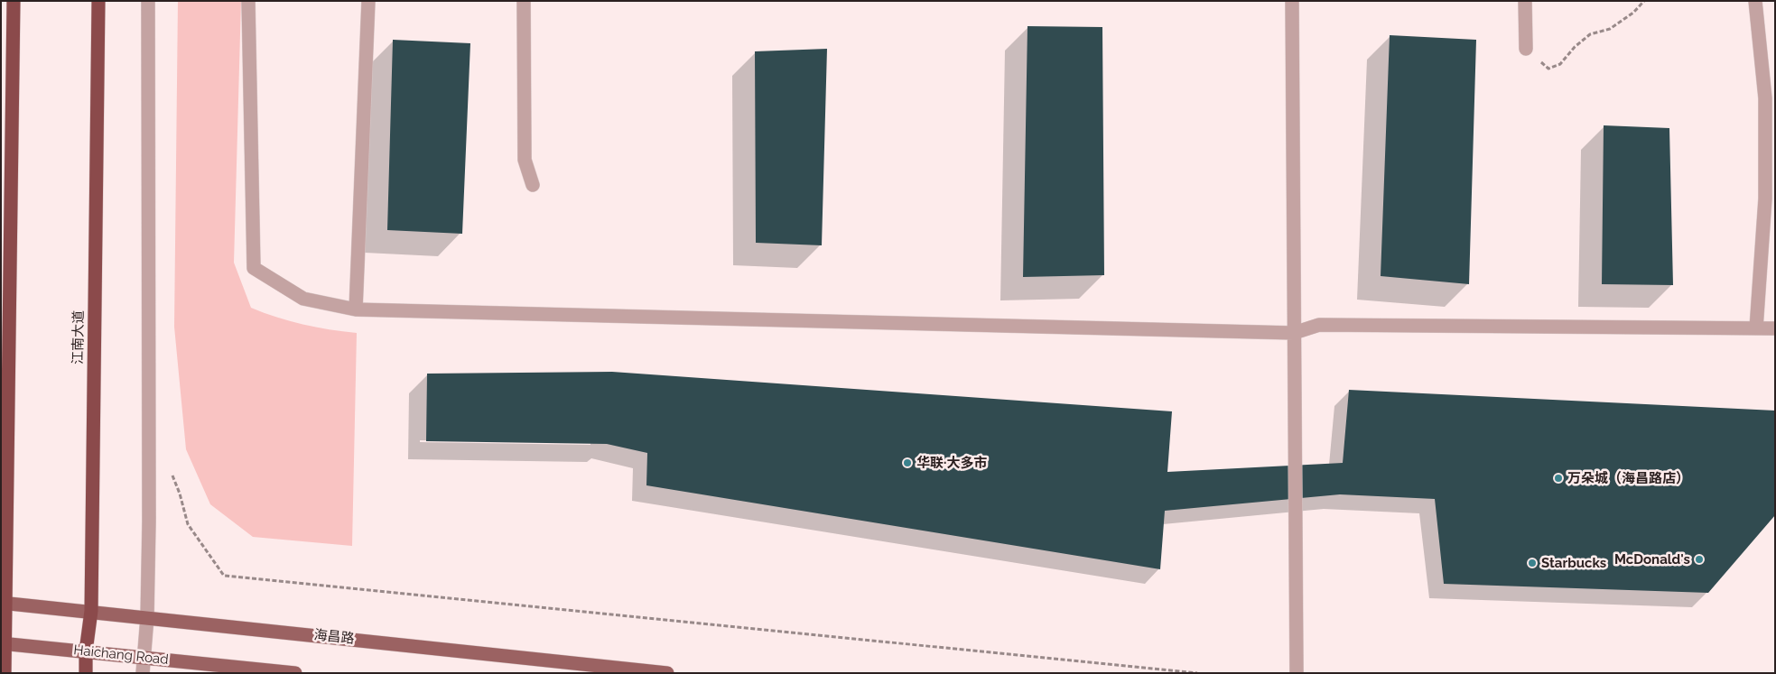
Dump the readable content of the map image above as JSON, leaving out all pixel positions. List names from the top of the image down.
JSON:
{
  "streets": {
    "highway": ["江南大道"],
    "main road": ["海昌路", "Haichang Road"]
  },
  "crossings": [
    ["江南大道", "海昌路"],
    ["江南大道", "Haichang Road"]
  ],
  "places": [
    "华联·大多市",
    "万朵城（海昌路店）",
    "McDonald's",
    "Starbucks"
  ]
}
